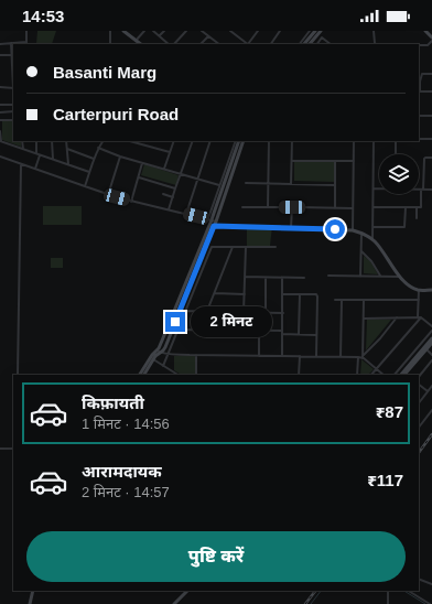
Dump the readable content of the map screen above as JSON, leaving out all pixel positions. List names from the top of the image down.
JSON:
{
  "page": {
    "status": "14:53",
    "banner": ["Basanti Marg", "Carterpuri Road"],
    "bubble": "2 मिनट",
    "list": [
      {
        "name": "किफ़ायती",
        "note": "1 मिनट · 14:56",
        "value": "₹87"
      },
      {
        "name": "आरामदायक",
        "note": "2 मिनट · 14:57",
        "value": "₹117"
      }
    ],
    "buttons": "पुष्टि करें"
  }
}
